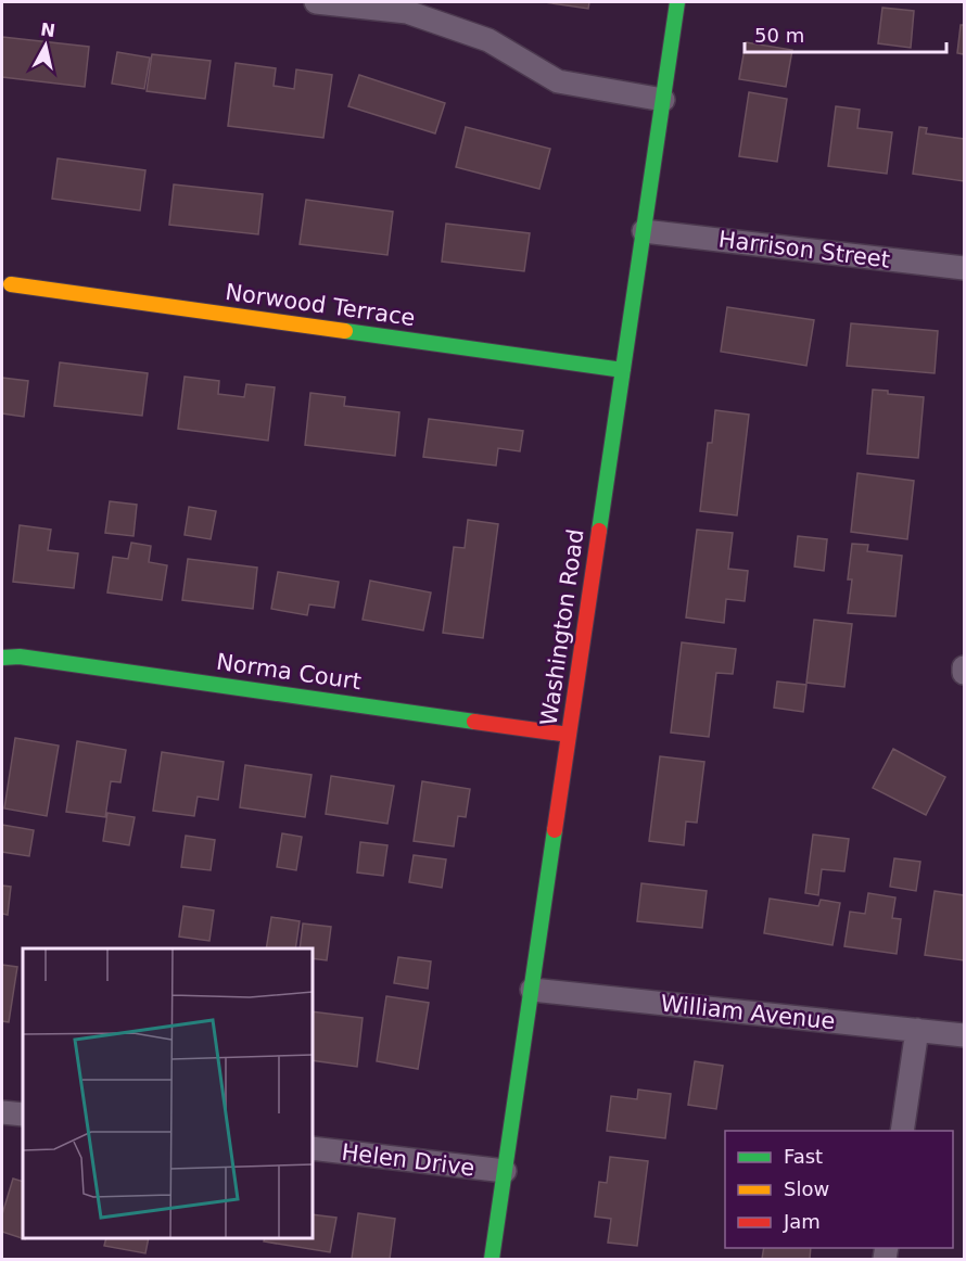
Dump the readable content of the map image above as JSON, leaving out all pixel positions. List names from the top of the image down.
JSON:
{
  "streets": {
    "street": [
      "Harrison Street",
      "Norwood Terrace",
      "Washington Road",
      "Norma Court",
      "William Avenue",
      "Helen Drive"
    ]
  },
  "crossings": [
    ["Harrison Street", "Washington Road"],
    ["Norwood Terrace", "Washington Road"],
    ["Washington Road", "Norma Court"],
    ["Washington Road", "William Avenue"],
    ["Washington Road", "Helen Drive"]
  ],
  "legend": ["Fast", "Slow", "Jam"],
  "scale_bar": "50 m",
  "north": "top"
}
